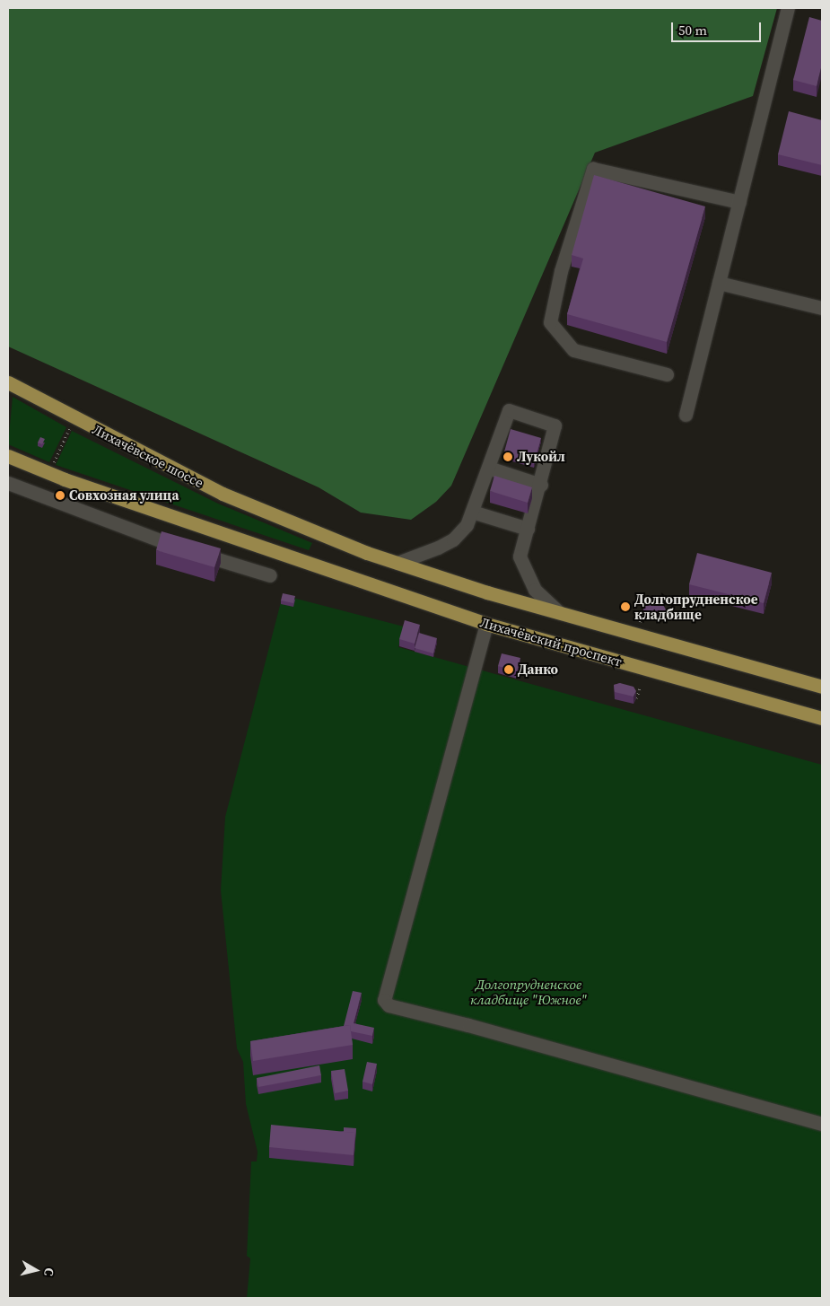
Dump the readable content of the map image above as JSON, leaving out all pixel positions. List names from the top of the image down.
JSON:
{
  "streets": {
    "main road": ["Лихачёвское шоссе", "Лихачёвский проспект"]
  },
  "parks": ["Долгопрудненское кладбище \"Южное\""],
  "places": [
    "Лукойл",
    "Совхозная улица",
    "Долгопрудненское кладбище",
    "Данко"
  ],
  "scale_bar": "50 m",
  "north": "right"
}
